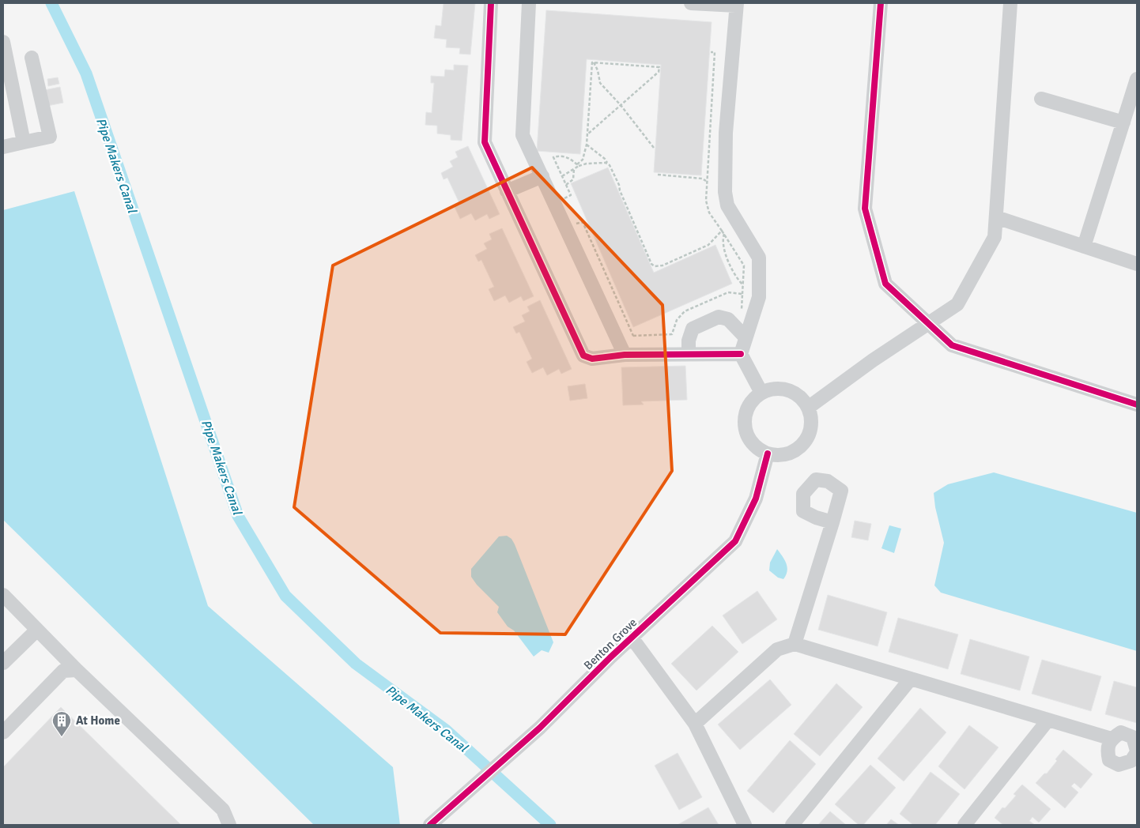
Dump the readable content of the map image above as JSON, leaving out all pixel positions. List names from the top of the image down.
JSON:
{
  "streets": {
    "street": ["Benton Grove"]
  },
  "water": ["Pipe Makers Canal"],
  "places": {
    "building": ["At Home"]
  }
}
